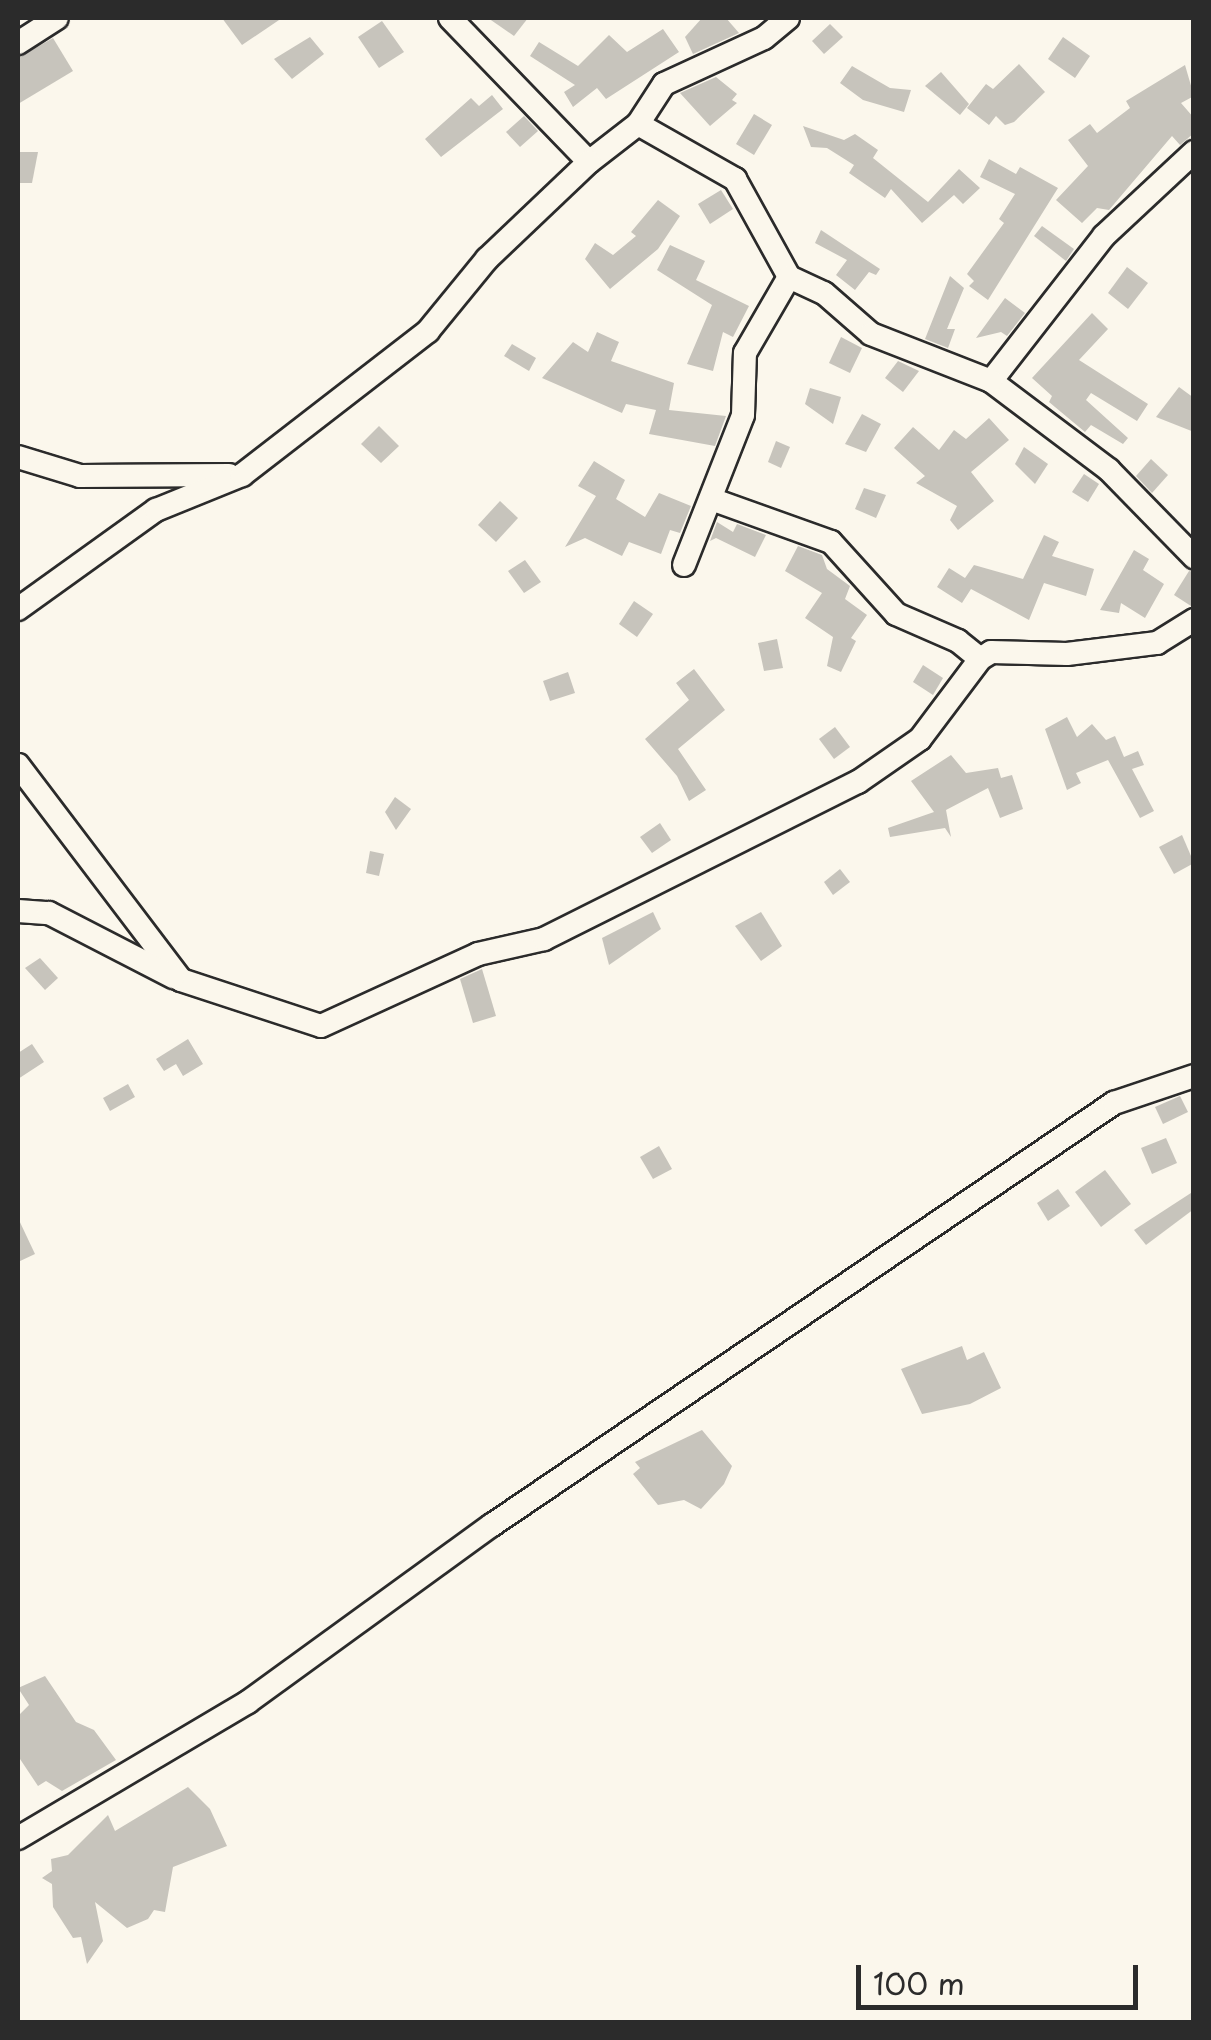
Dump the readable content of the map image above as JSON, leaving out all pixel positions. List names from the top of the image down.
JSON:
{
  "scale_bar": "100 m"
}
